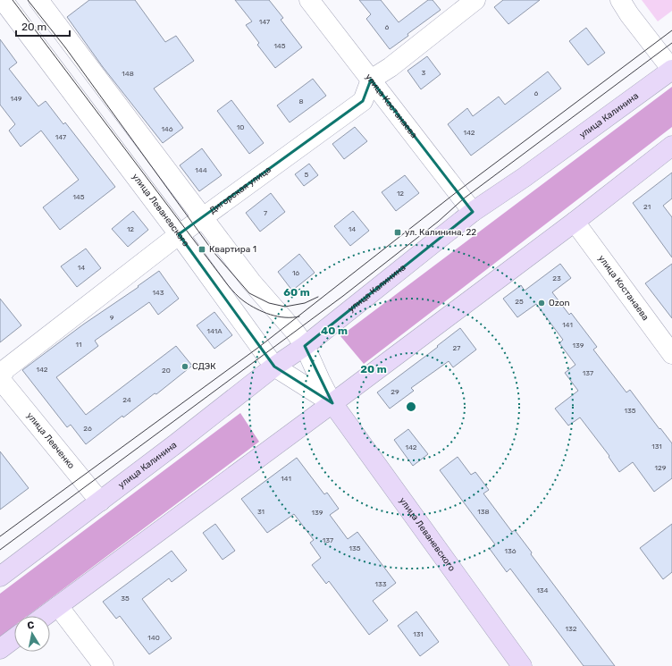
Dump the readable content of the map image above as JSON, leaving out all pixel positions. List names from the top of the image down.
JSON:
{
  "streets": {
    "main road": ["улица Калинина", "улица Леваневского"],
    "street": ["улица Костанаева", "Дигорская улица", "улица Левченко"]
  },
  "crossings": [
    ["улица Костанаева", "улица Калинина"],
    ["улица Костанаева", "Дигорская улица"],
    ["улица Калинина", "улица Леваневского"],
    ["улица Калинина", "улица Левченко"],
    ["Дигорская улица", "улица Леваневского"],
    ["Дигорская улица", "улица Левченко"]
  ],
  "places": {
    "transit": ["ул. Калинина, 22", "Квартира 1"],
    "other": ["Ozon", "СДЭК"]
  },
  "house_numbers": [
    "147",
    "6",
    "145",
    "3",
    "148",
    "6",
    "149",
    "8",
    "10",
    "146",
    "142",
    "147",
    "144",
    "5",
    "12",
    "145",
    "21",
    "7",
    "12",
    "14",
    "14",
    "16",
    "23",
    "143",
    "25",
    "9",
    "141",
    "141А",
    "11",
    "139",
    "27",
    "142",
    "20",
    "137",
    "29",
    "24",
    "135",
    "26",
    "131",
    "142",
    "129",
    "141",
    "31",
    "138",
    "139",
    "137",
    "135",
    "136",
    "133",
    "134",
    "35",
    "132",
    "131",
    "140"
  ],
  "scale_bar": "20 m",
  "north": "top",
  "rings": ["60 m", "40 m", "20 m"]
}
